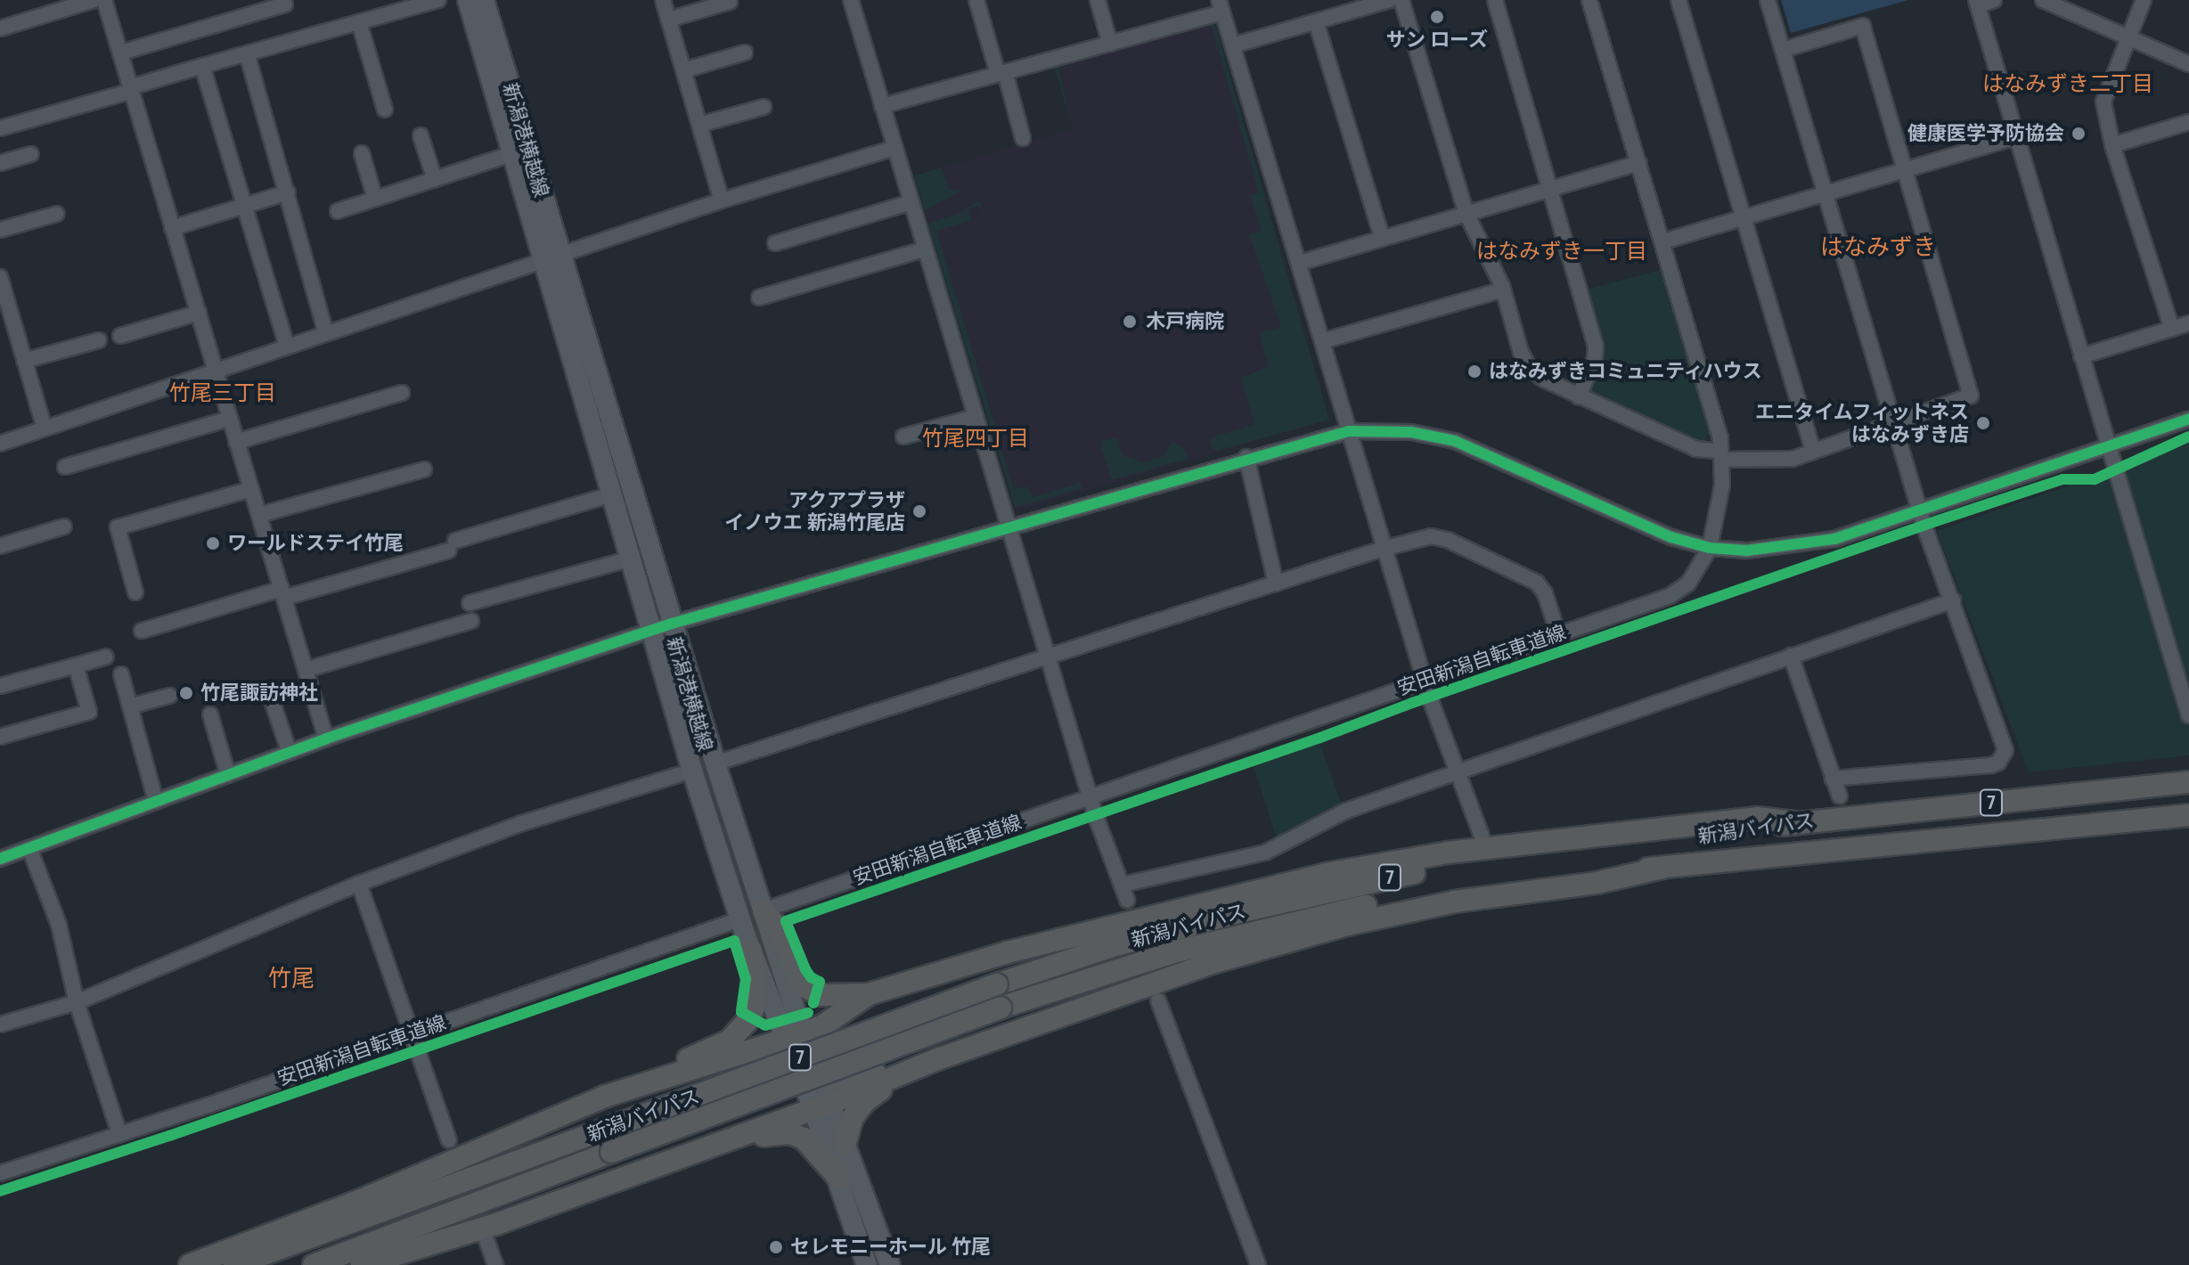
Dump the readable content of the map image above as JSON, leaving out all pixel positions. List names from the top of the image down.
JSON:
{
  "streets": {
    "highway": ["7", "新潟バイパス"],
    "main road": ["新潟港横越線"],
    "cycle path": ["安田新潟自転車道線"]
  },
  "districts": [
    "はなみずき二丁目",
    "はなみずき",
    "はなみずき一丁目",
    "竹尾三丁目",
    "竹尾四丁目",
    "竹尾"
  ],
  "places": [
    "サン ローズ",
    "健康医学予防協会",
    "木戸病院",
    "はなみずきコミュニティハウス",
    "エニタイムフィットネス はなみずき店",
    "アクアプラザ イノウエ 新潟竹尾店",
    "ワールドステイ竹尾",
    "竹尾諏訪神社",
    "セレモニーホール 竹尾"
  ]
}
